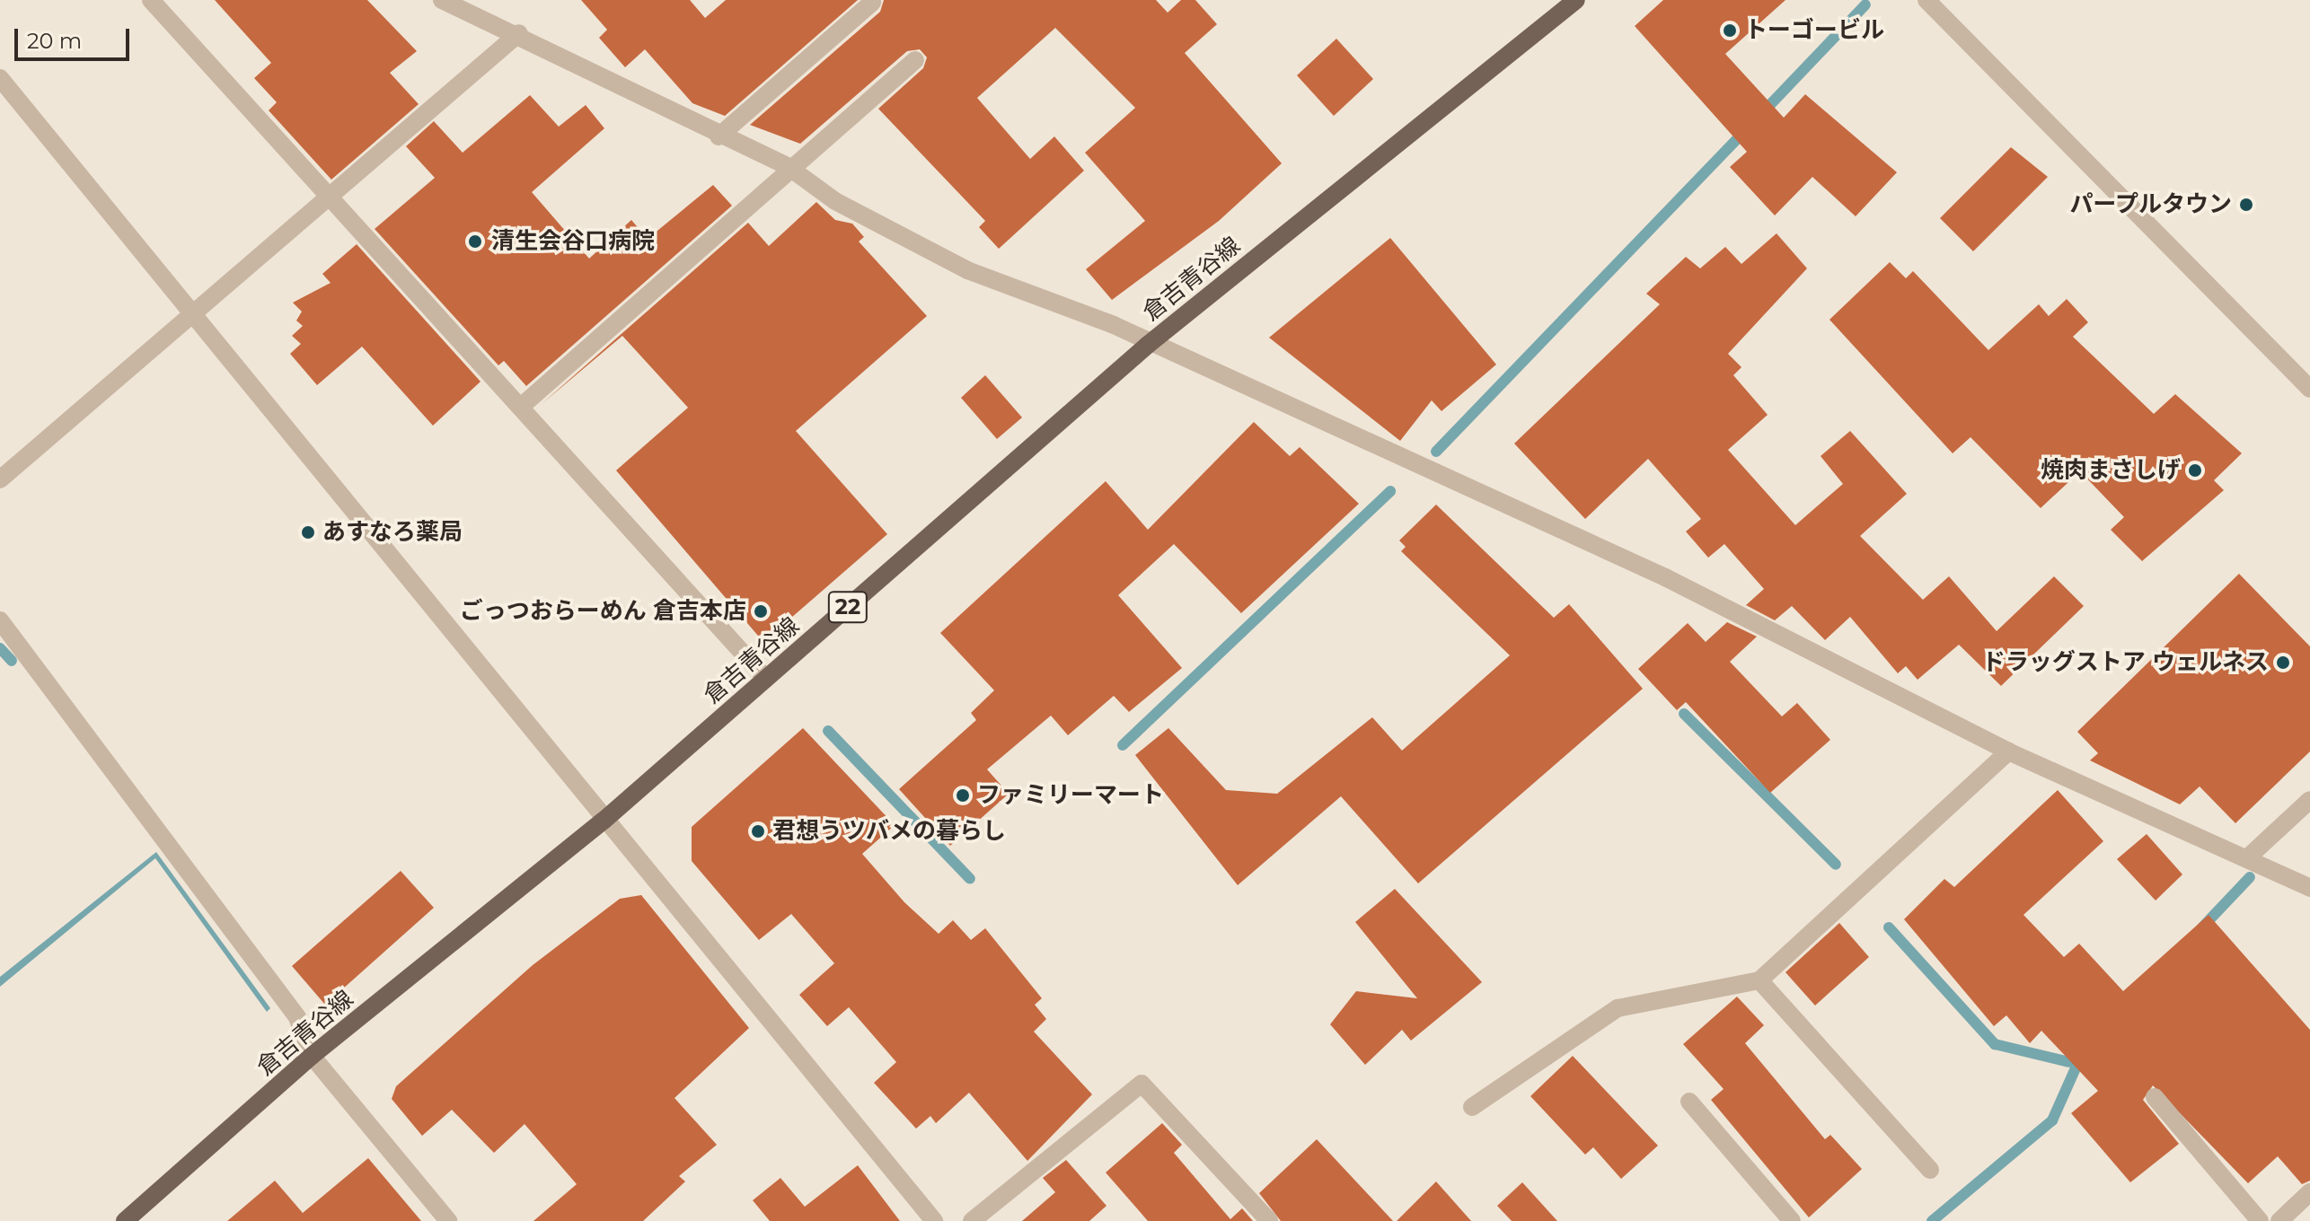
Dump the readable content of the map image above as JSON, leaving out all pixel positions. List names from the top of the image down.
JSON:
{
  "streets": {
    "main road": ["倉吉青谷線", "22"]
  },
  "places": [
    "トーゴービル",
    "パープルタウン",
    "清生会谷口病院",
    "焼肉まさしげ",
    "あすなろ薬局",
    "ごっつおらーめん 倉吉本店",
    "ドラッグストア ウェルネス",
    "ファミリーマート",
    "君想うツバメの暮らし"
  ],
  "scale_bar": "20 m"
}
